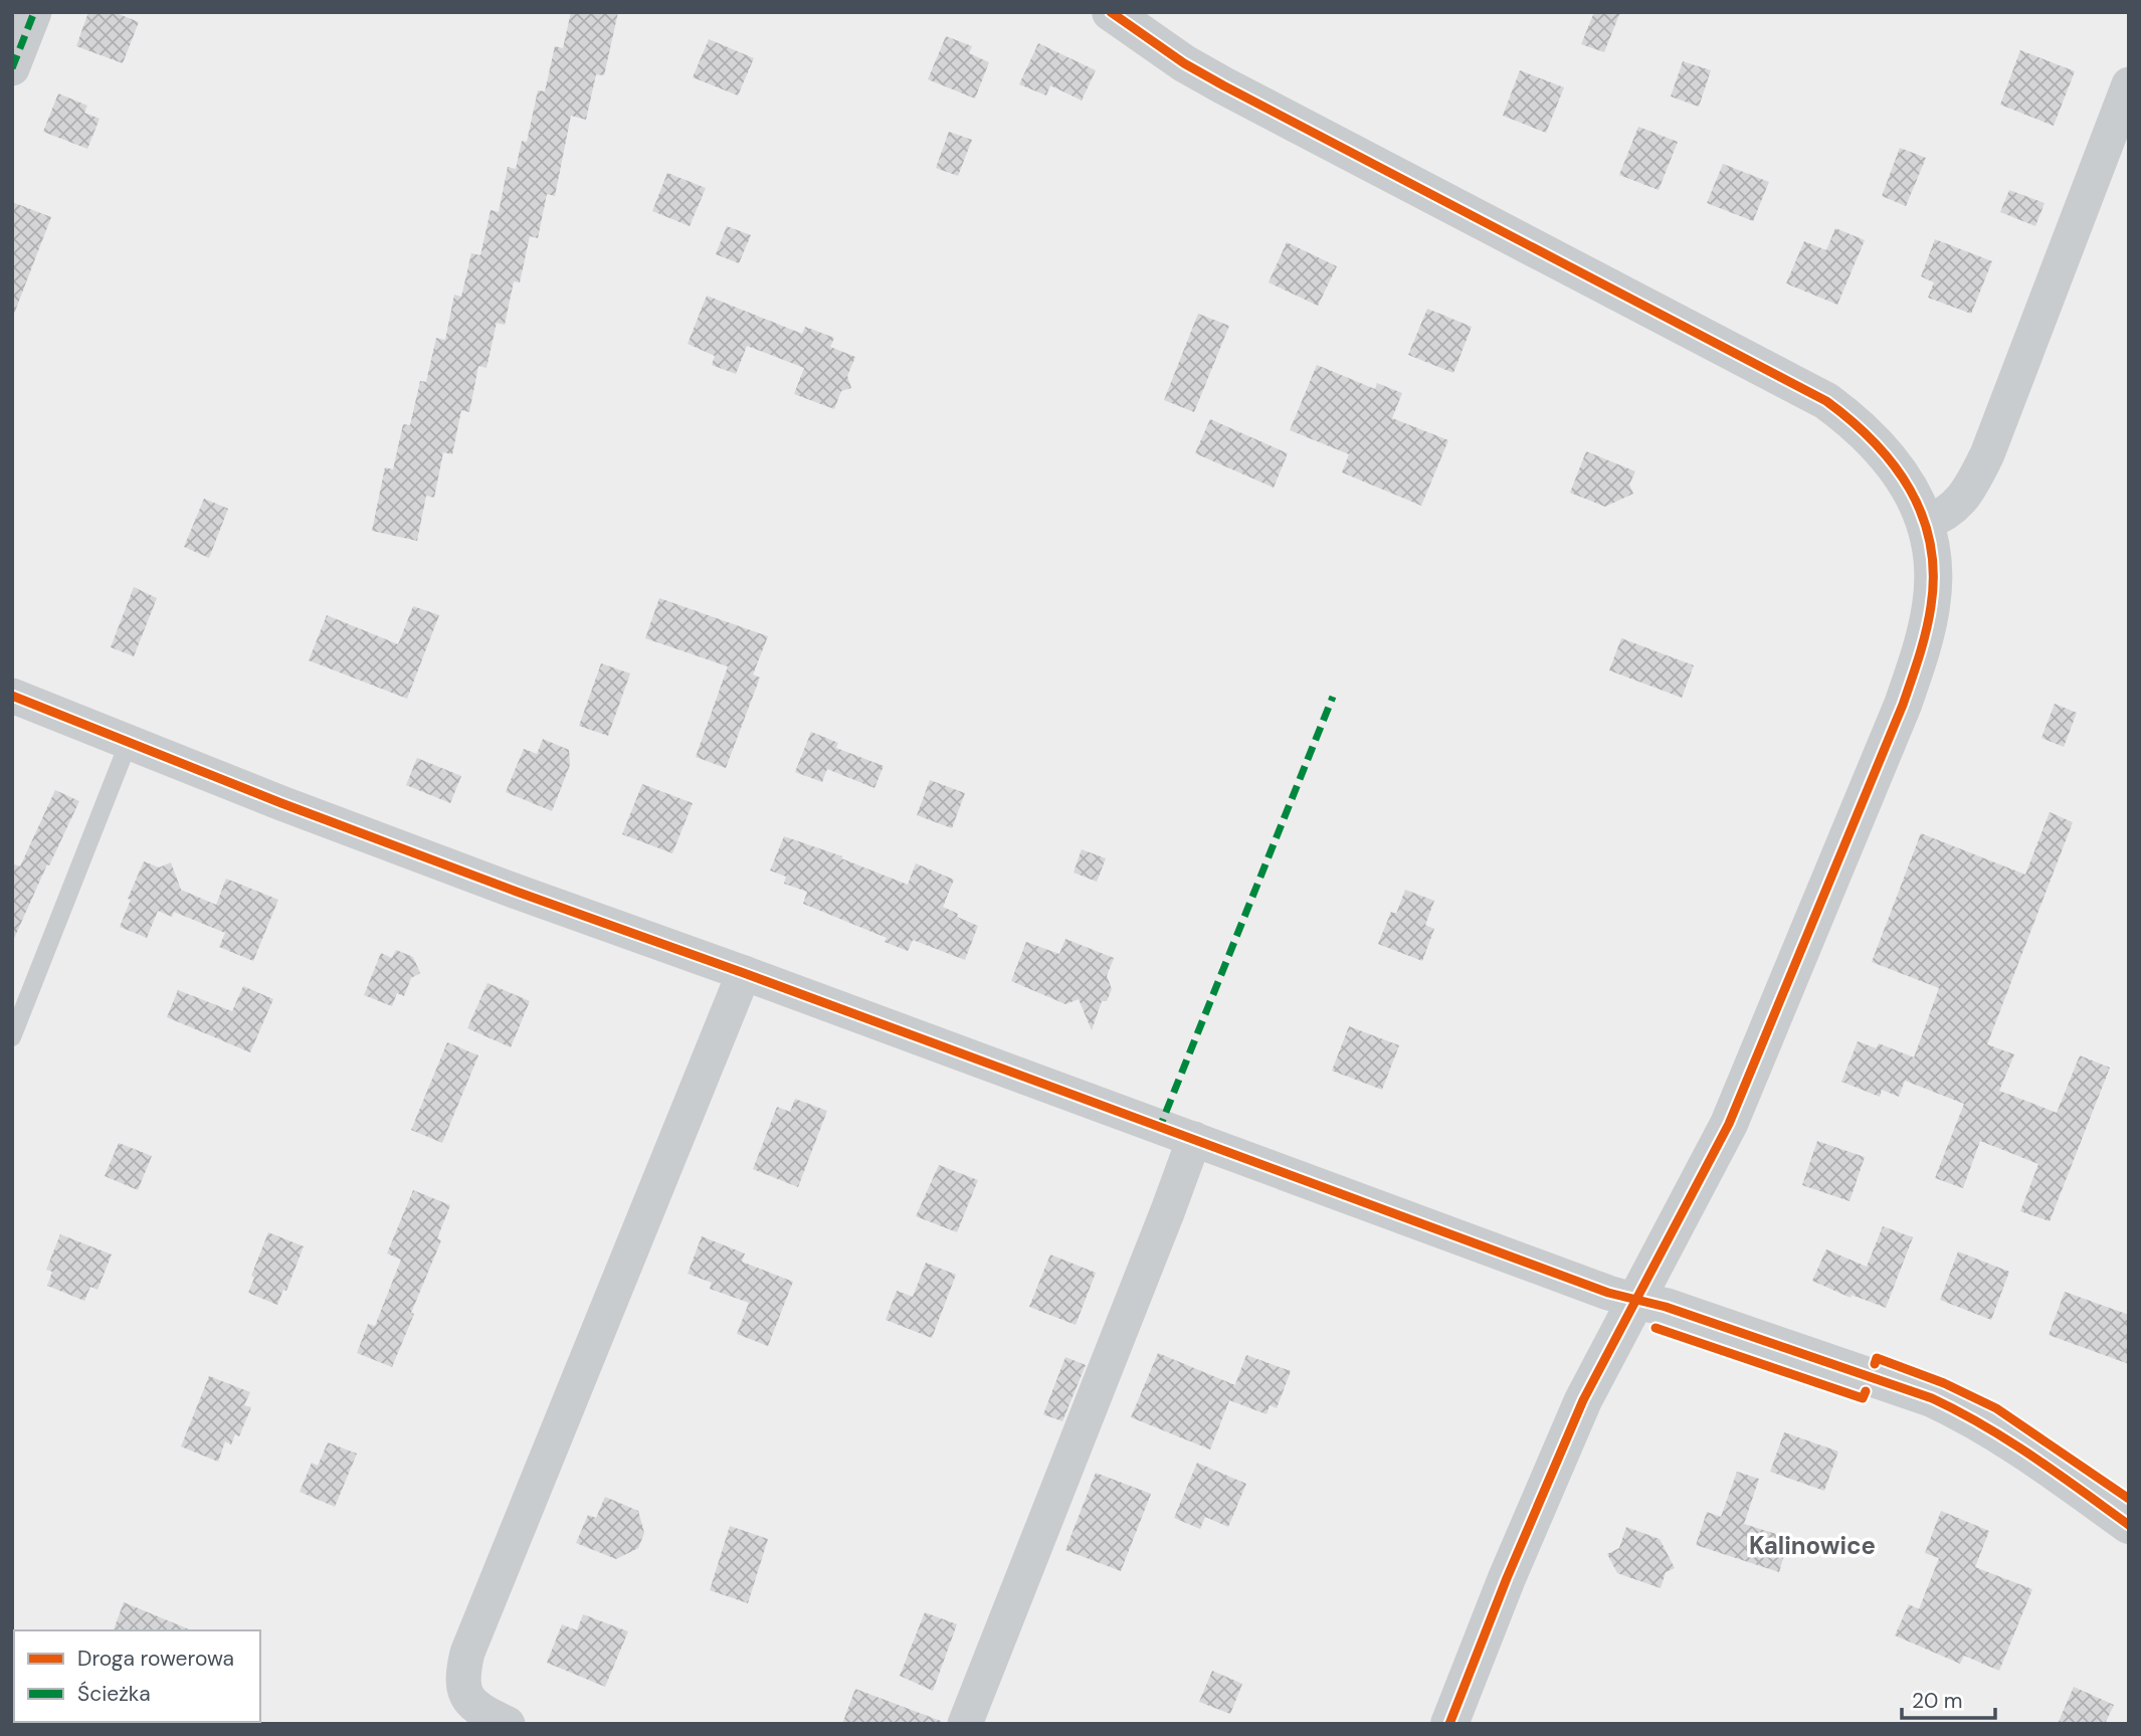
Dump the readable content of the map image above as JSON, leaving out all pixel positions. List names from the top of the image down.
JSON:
{
  "districts": ["Kalinowice"],
  "legend": ["Droga rowerowa", "Ścieżka"],
  "scale_bar": "20 m"
}
